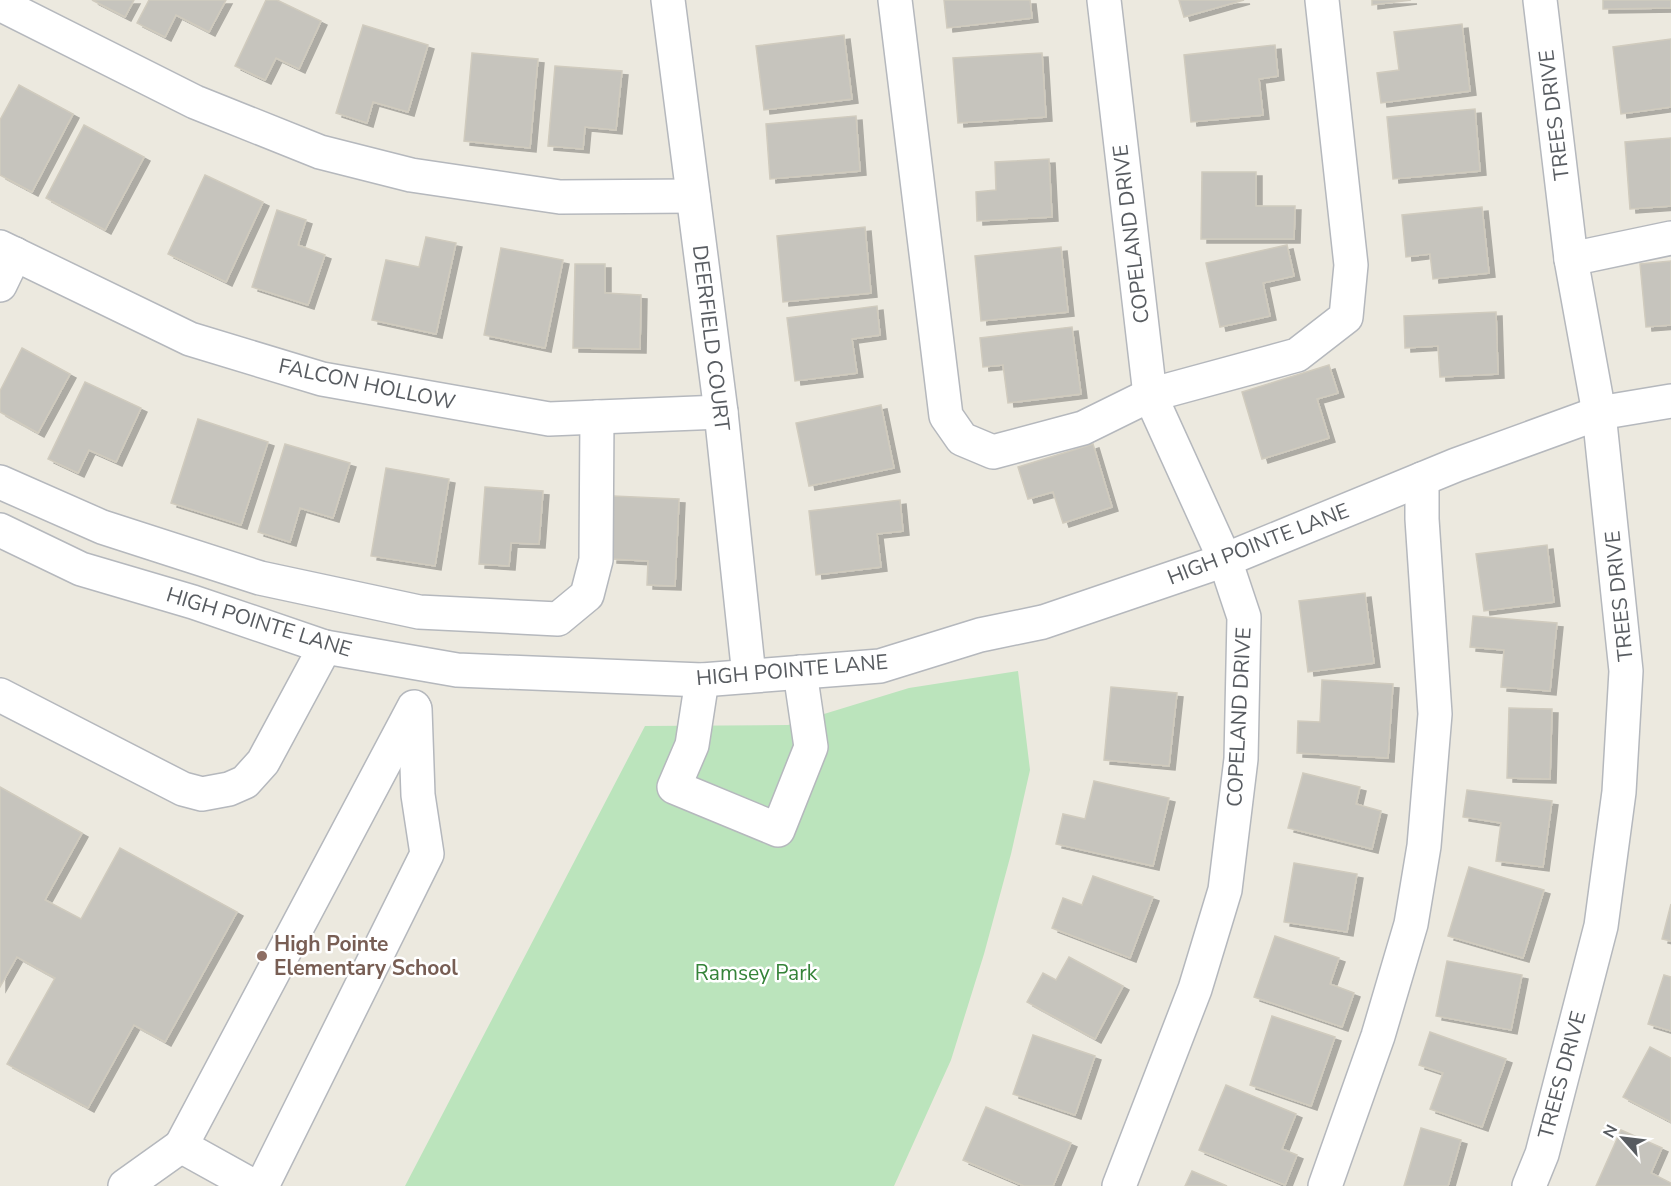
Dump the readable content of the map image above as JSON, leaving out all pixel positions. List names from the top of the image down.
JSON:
{
  "streets": {
    "street": [
      "TREES DRIVE",
      "COPELAND DRIVE",
      "DEERFIELD COURT",
      "FALCON HOLLOW",
      "HIGH POINTE LANE"
    ]
  },
  "crossings": [
    ["TREES DRIVE", "HIGH POINTE LANE"],
    ["COPELAND DRIVE", "HIGH POINTE LANE"],
    ["DEERFIELD COURT", "FALCON HOLLOW"],
    ["DEERFIELD COURT", "HIGH POINTE LANE"]
  ],
  "parks": ["Ramsey Park"],
  "places": ["High Pointe Elementary School"],
  "north": "top left"
}
